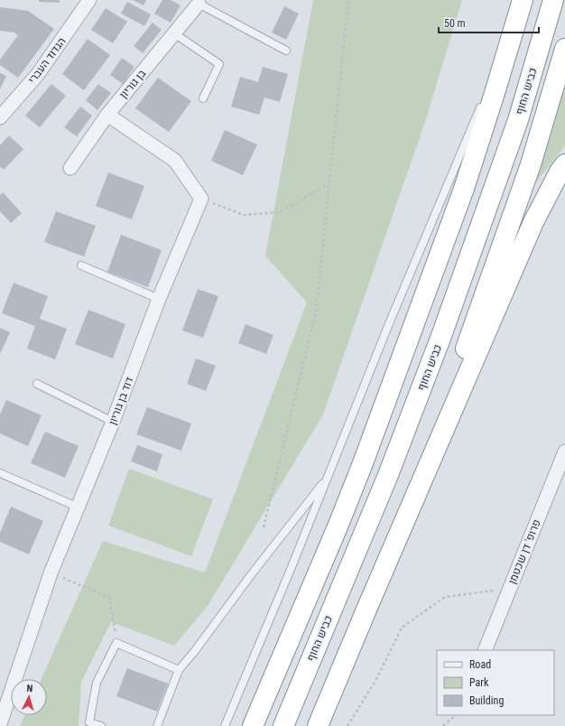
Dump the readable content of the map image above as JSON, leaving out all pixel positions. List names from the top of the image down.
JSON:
{
  "streets": {
    "highway": ["כביש החוף"],
    "street": [
      "הגדוד העברי",
      "בן גוריון",
      "דוד בן גוריון",
      "פרופ' דן שכטמן"
    ]
  },
  "legend": ["Road", "Park", "Building"],
  "scale_bar": "50 m",
  "north": "top"
}
